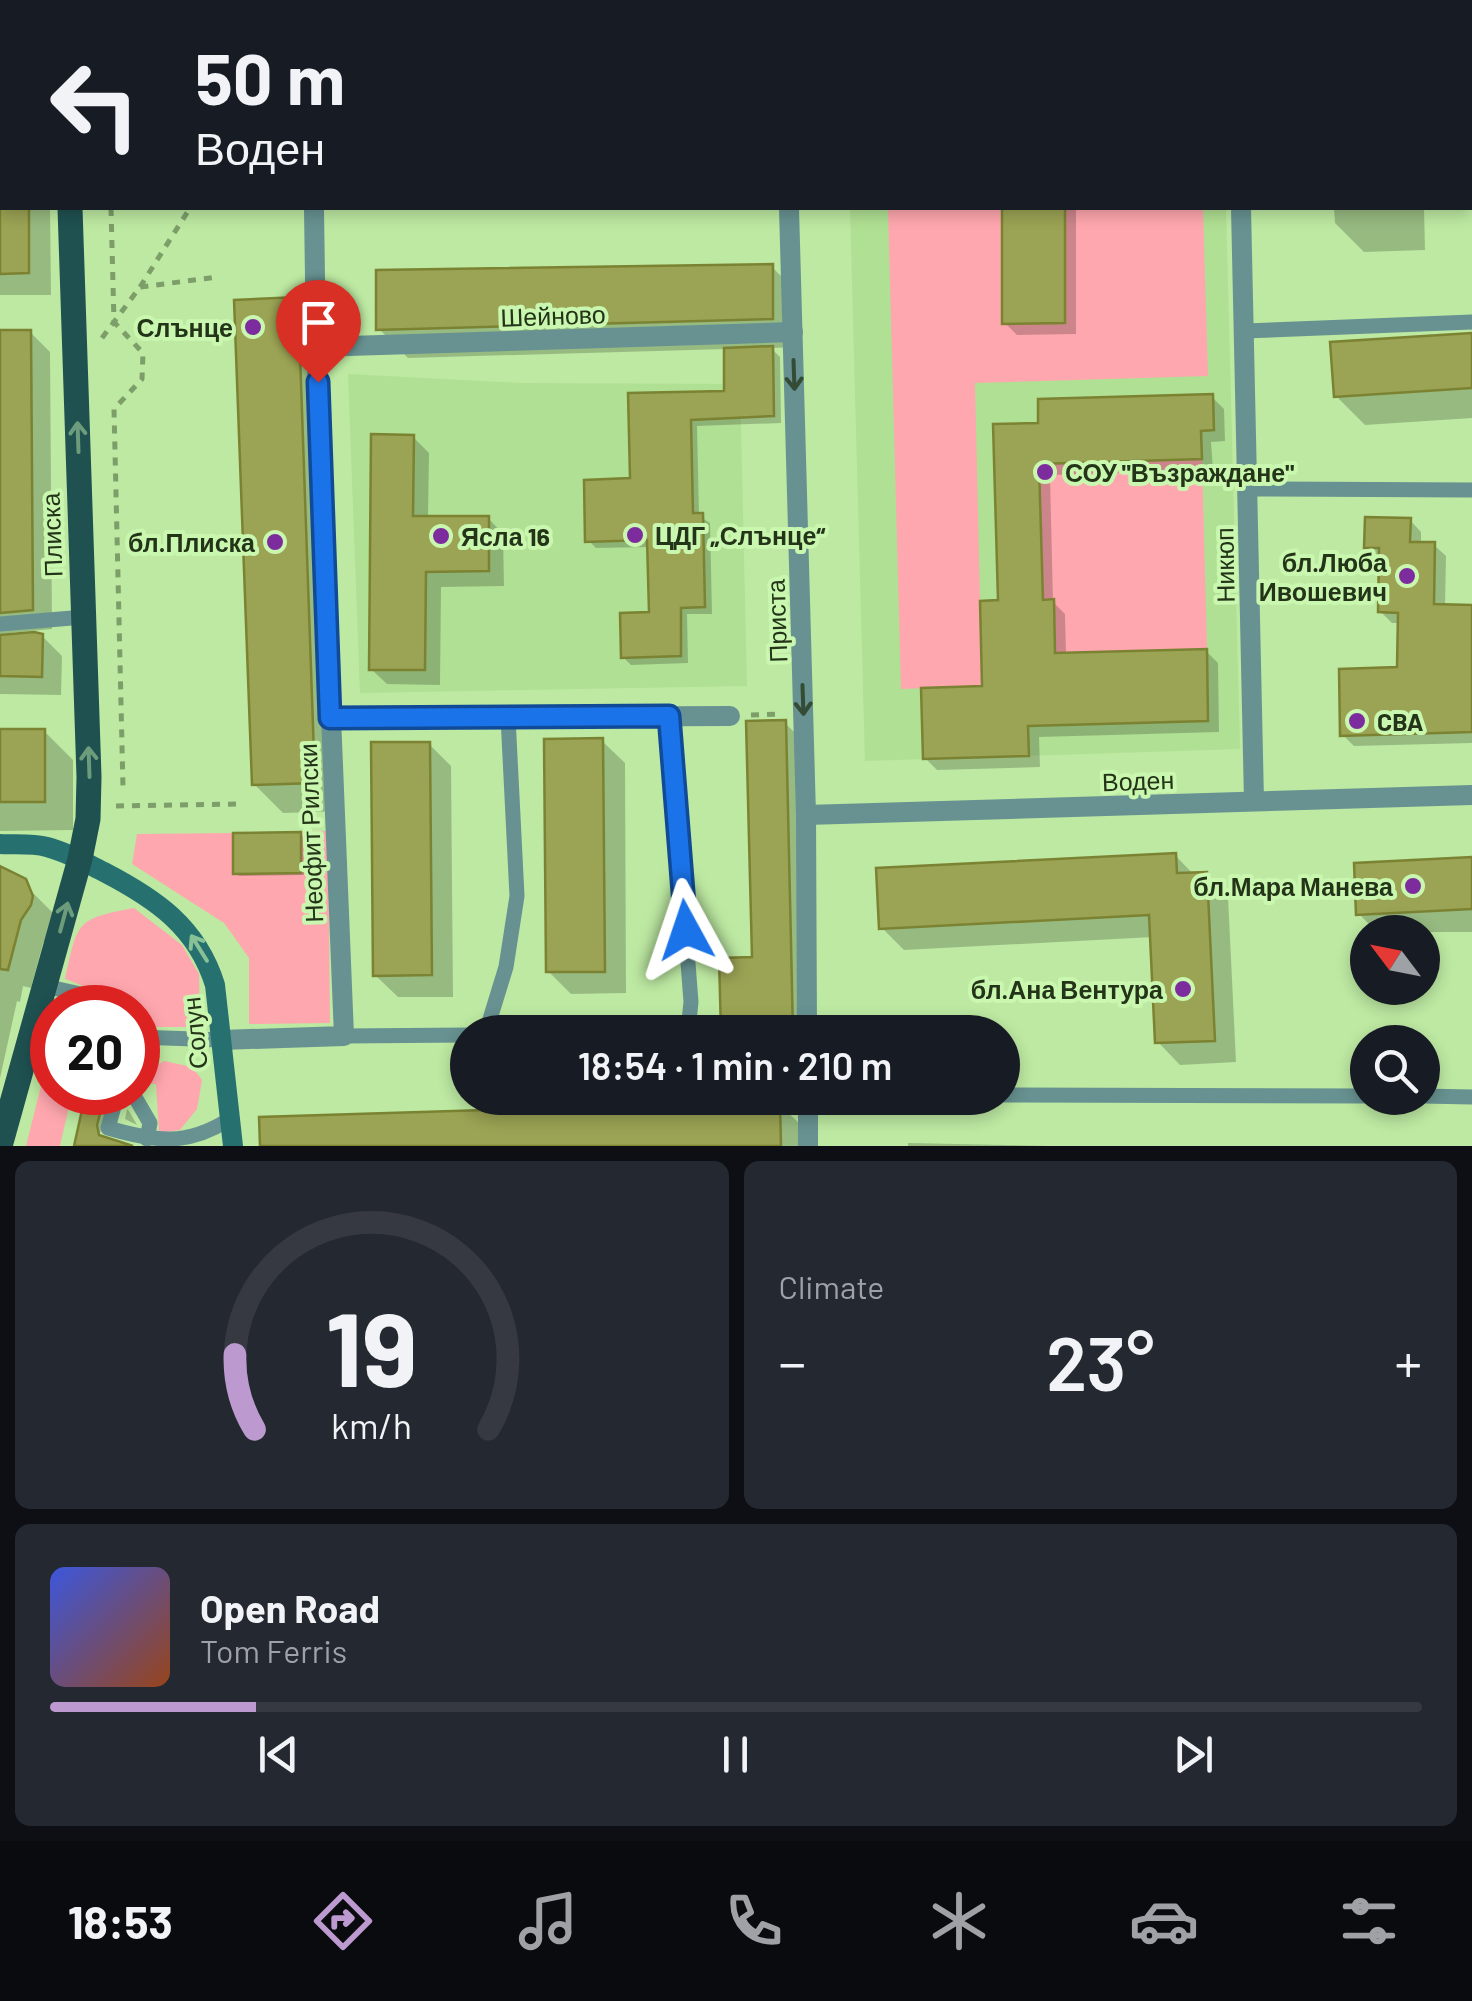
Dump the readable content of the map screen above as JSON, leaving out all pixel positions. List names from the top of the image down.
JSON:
{
  "streets": {
    "main road": ["Плиска"],
    "street": [
      "Шейново",
      "Никюп",
      "Приста",
      "Воден",
      "Неофит Рилски",
      "Солун"
    ]
  },
  "crossings": [
    ["Шейново", "Приста"],
    ["Шейново", "Неофит Рилски"],
    ["Плиска", "Солун"],
    ["Никюп", "Воден"],
    ["Приста", "Воден"]
  ],
  "one_way": ["Плиска", "Приста", "Солун"],
  "places": [
    "Слънце",
    "СОУ \"Възраждане\"",
    "ЦДГ „Слънце“",
    "Ясла 16",
    "бл.Плиска",
    "бл.Люба Ивошевич",
    "CBA",
    "бл.Мара Манева",
    "бл.Ана Вентура"
  ],
  "north": "top left",
  "page": {
    "turn": ["50 m", "Воден"],
    "limit": "20",
    "trip": "18:54 · 1 min · 210 m",
    "tile": "Climate",
    "heat": ["−", "23°", "+"],
    "song": ["Open Road", "Tom Ferris"],
    "tabs": "18:53",
    "gauge": ["19", "km/h"]
  }
}
